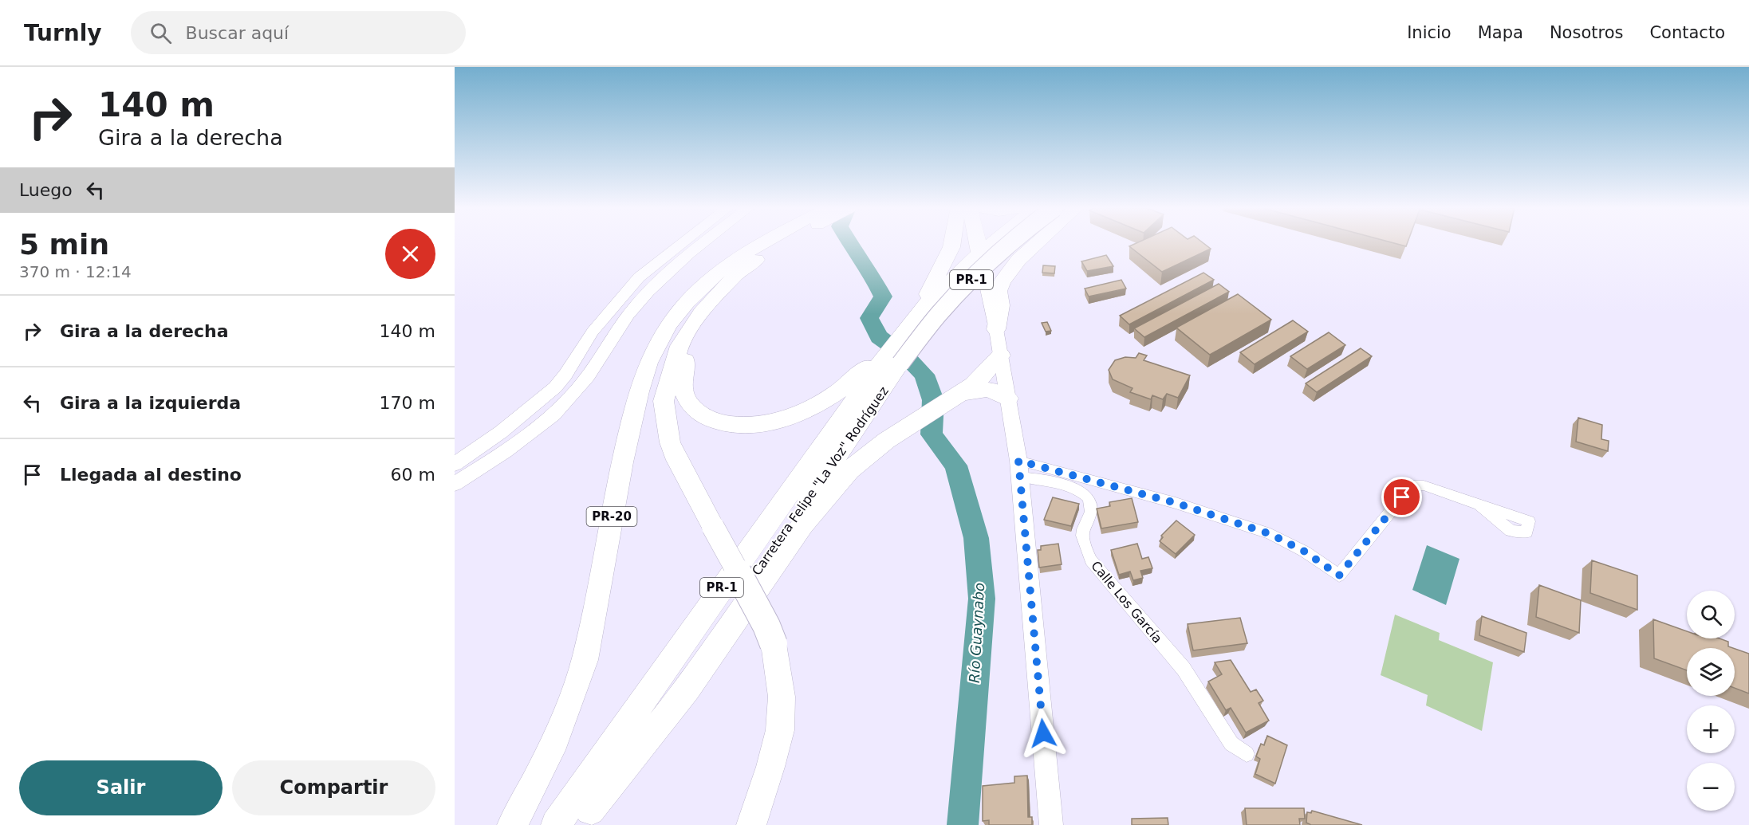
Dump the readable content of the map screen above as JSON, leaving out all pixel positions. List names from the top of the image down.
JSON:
{
  "streets": {
    "highway": ["PR-1", "Carretera Felipe \"La Voz\" Rodríguez", "PR-20"],
    "street": ["Calle Los García"]
  },
  "crossings": [
    ["PR-1", "Carretera Felipe \"La Voz\" Rodríguez"]
  ],
  "water": ["Río Guaynabo"],
  "page": {
    "header": "Turnly",
    "search": "Buscar aquí",
    "nav": [
      "Inicio",
      "Mapa",
      "Nosotros",
      "Contacto"
    ],
    "turn": ["140 m", "Gira a la derecha"],
    "then": "Luego",
    "heading": ["5 min", "370 m · 12:14"],
    "list": [
      {
        "name": "Gira a la derecha",
        "value": "140 m"
      },
      {
        "name": "Gira a la izquierda",
        "value": "170 m"
      },
      {
        "name": "Llegada al destino",
        "value": "60 m"
      }
    ],
    "map_buttons": ["+", "−"],
    "buttons": ["Salir", "Compartir"]
  }
}
